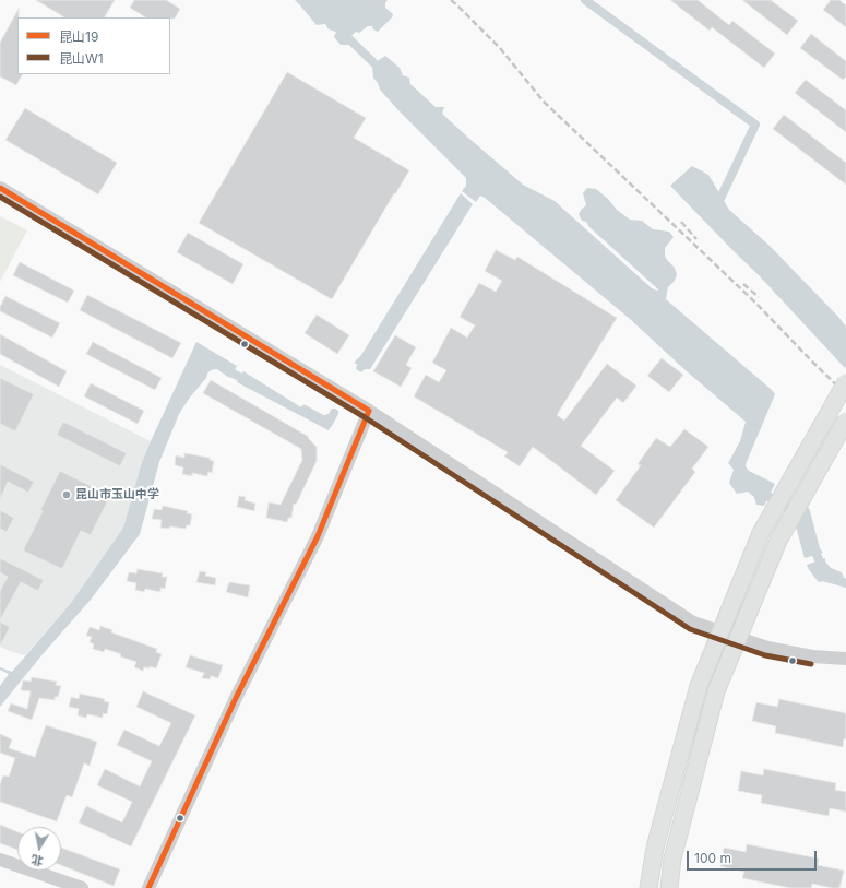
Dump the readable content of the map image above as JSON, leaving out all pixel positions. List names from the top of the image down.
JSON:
{
  "places": ["昆山市玉山中学"],
  "lines": ["transit line 昆山19", "transit line 昆山W1"],
  "legend": ["昆山19", "昆山W1"],
  "scale_bar": "100 m",
  "north": "bottom"
}
